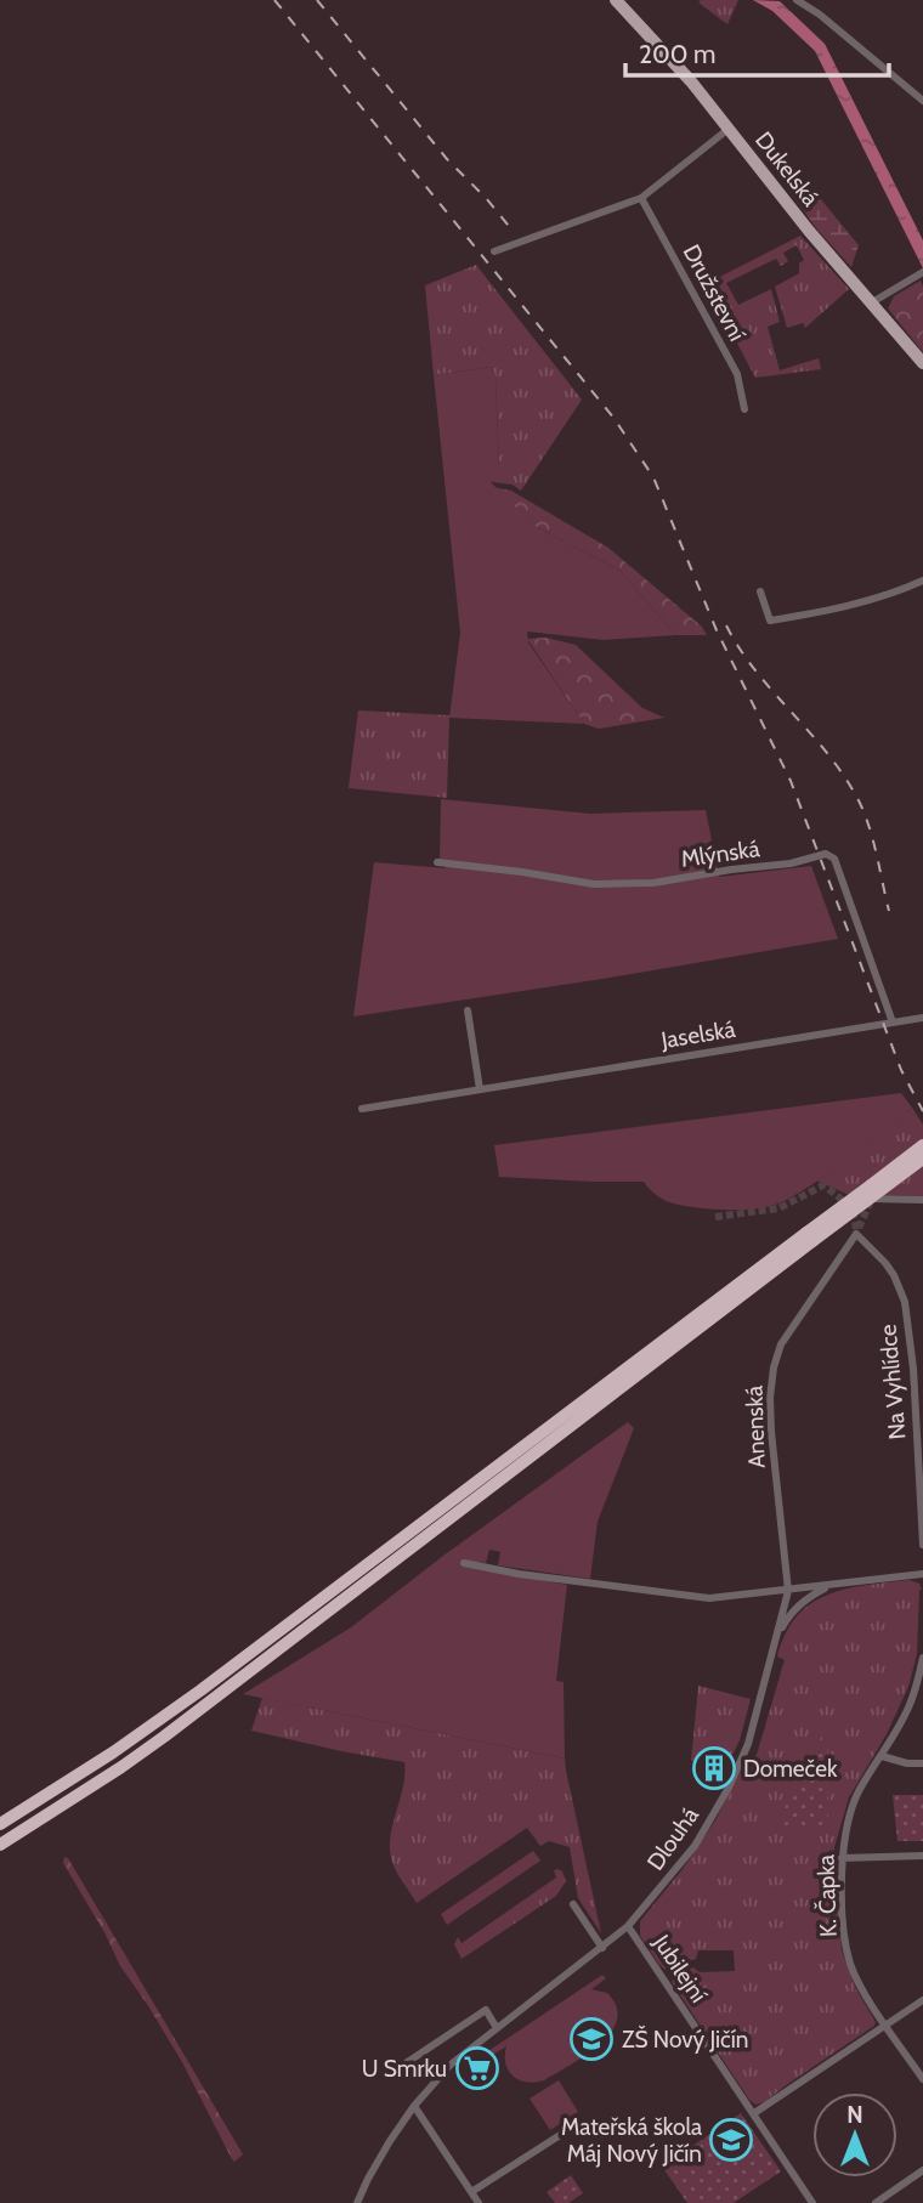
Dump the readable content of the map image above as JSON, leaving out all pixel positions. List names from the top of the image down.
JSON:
{
  "streets": {
    "main road": ["Dukelská"],
    "street": [
      "Družstevní",
      "Mlýnská",
      "Jaselská",
      "Na Vyhlídce",
      "Anenská",
      "Dlouhá",
      "K. Čapka",
      "Jubilejní"
    ]
  },
  "crossings": [
    ["Mlýnská", "Jaselská"],
    ["Na Vyhlídce", "Anenská"],
    ["Anenská", "Dlouhá"],
    ["Dlouhá", "Jubilejní"]
  ],
  "places": {
    "building": ["Domeček"],
    "school or university": ["ZŠ Nový Jičín", "Mateřská škola Máj Nový Jičín"],
    "supermarket": ["U Smrku"]
  },
  "scale_bar": "200 m",
  "north": "top"
}
